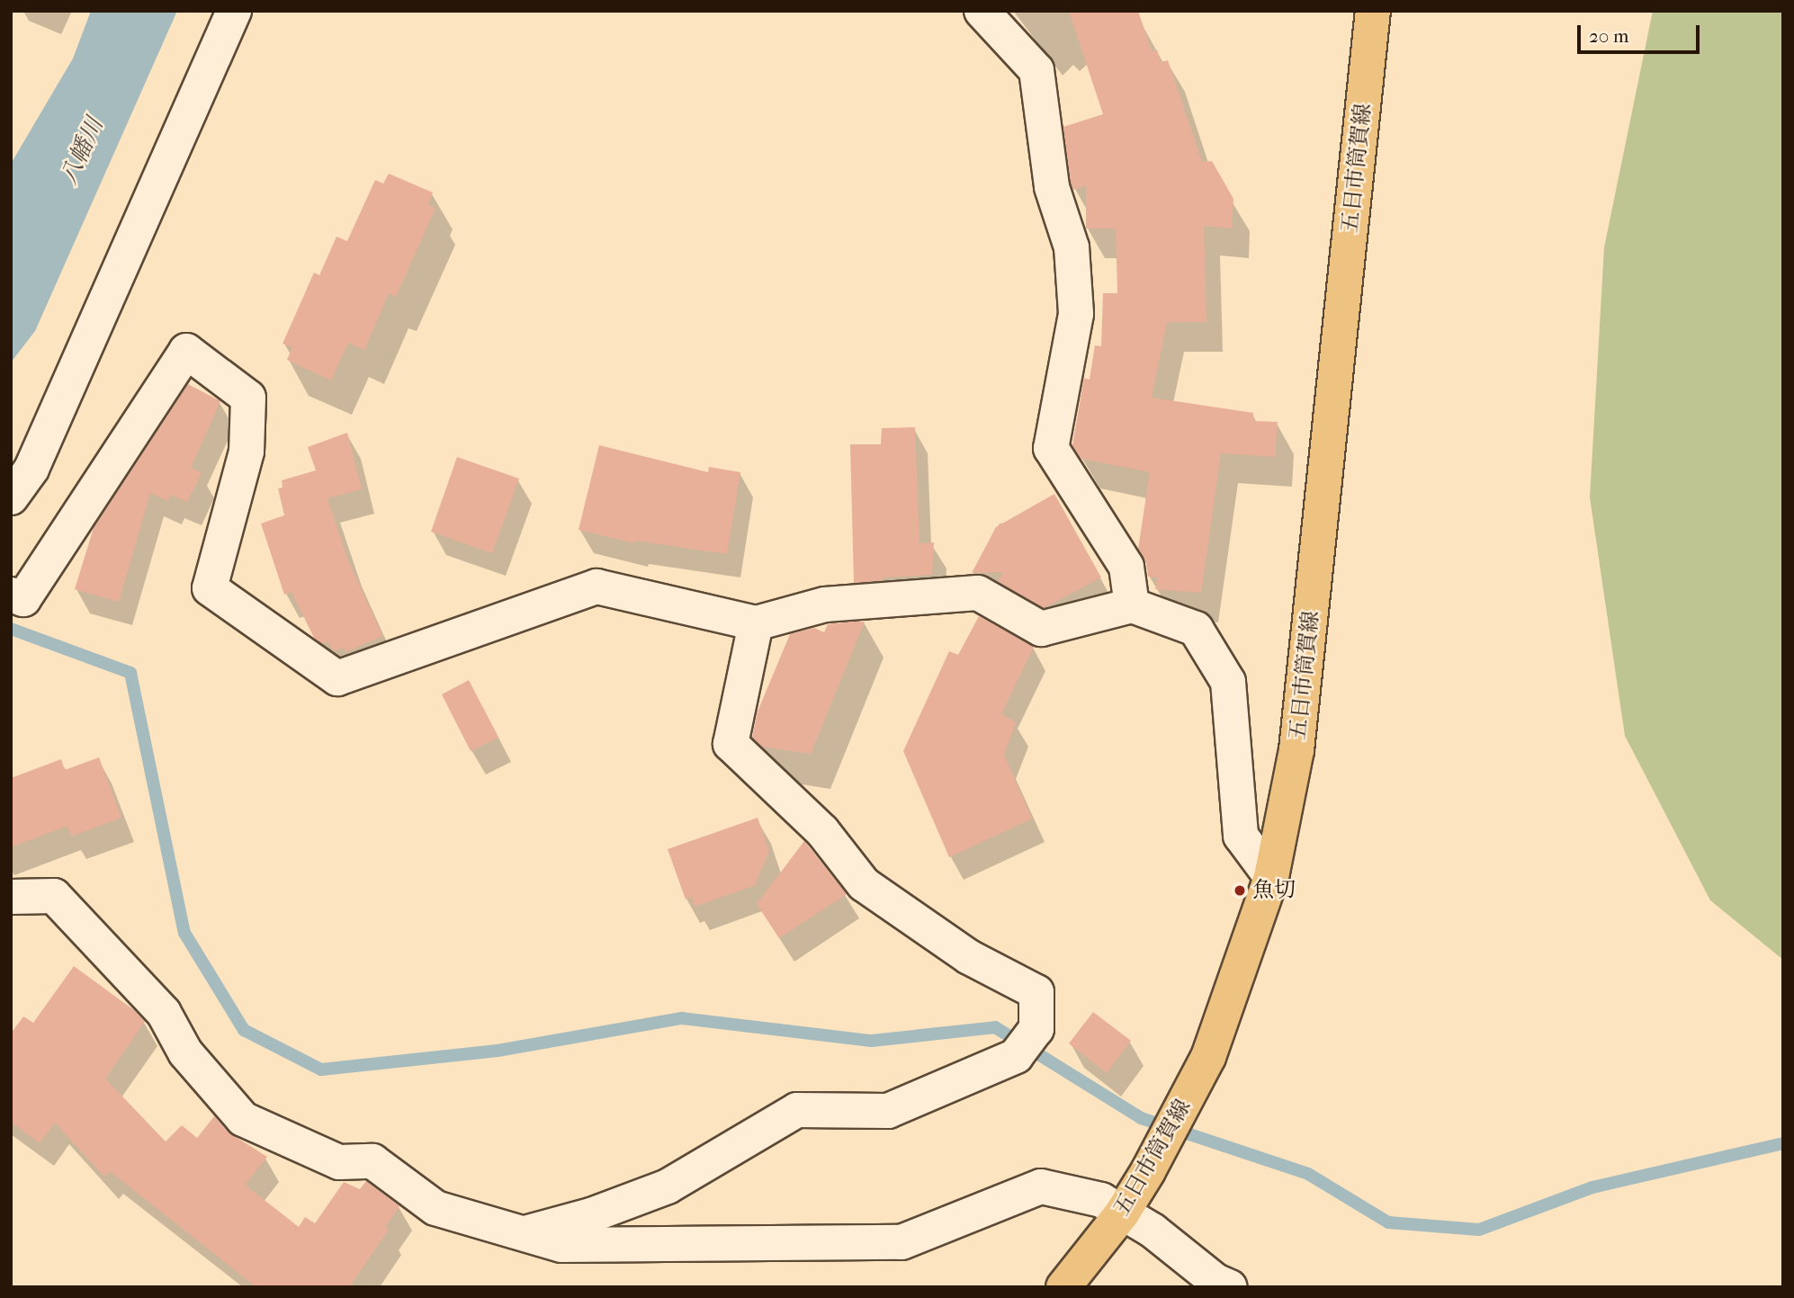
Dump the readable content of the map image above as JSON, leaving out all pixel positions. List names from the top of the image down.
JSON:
{
  "streets": {
    "main road": ["五日市筒賀線"]
  },
  "water": ["八幡川"],
  "places": ["魚切"],
  "scale_bar": "20 m"
}
